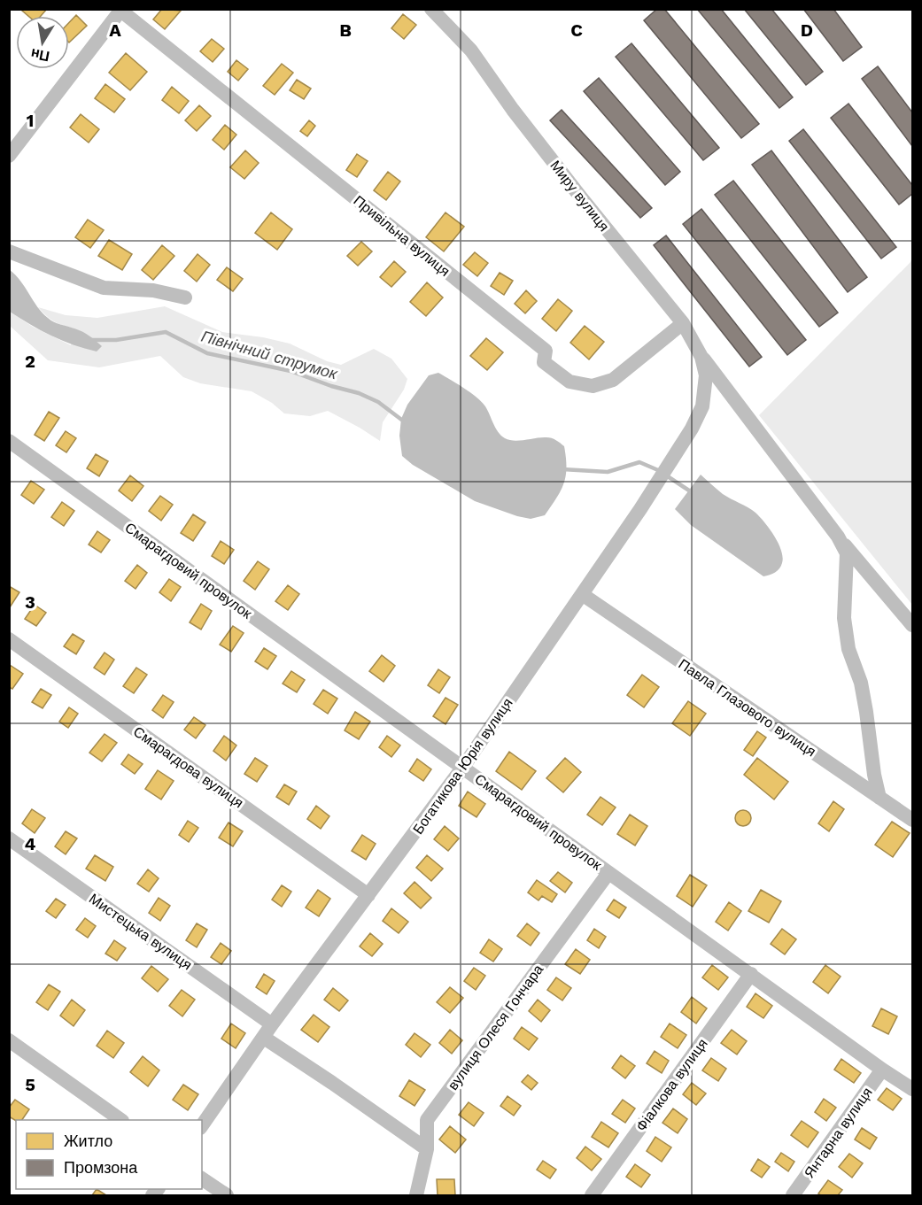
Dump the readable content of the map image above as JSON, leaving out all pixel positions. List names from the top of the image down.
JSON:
{
  "streets": {
    "street": [
      "Миру вулиця",
      "Привільна вулиця",
      "Смарагдовий провулок",
      "Павла Глазового вулиця",
      "Богатикова Юрія вулиця",
      "Смарагдова вулиця",
      "Мистецька вулиця",
      "вулиця Олеся Гончара",
      "Фіалкова вулиця",
      "Янтарна вулиця"
    ]
  },
  "crossings": [
    ["Миру вулиця", "Привільна вулиця"],
    ["Миру вулиця", "Богатикова Юрія вулиця"],
    ["Смарагдовий провулок", "Богатикова Юрія вулиця"],
    ["Смарагдовий провулок", "вулиця Олеся Гончара"],
    ["Смарагдовий провулок", "Фіалкова вулиця"],
    ["Смарагдовий провулок", "Янтарна вулиця"],
    ["Павла Глазового вулиця", "Богатикова Юрія вулиця"],
    ["Богатикова Юрія вулиця", "Смарагдова вулиця"],
    ["Богатикова Юрія вулиця", "Мистецька вулиця"]
  ],
  "water": ["Північний струмок"],
  "legend": ["Житло", "Промзона"],
  "north": "bottom",
  "grid": {
    "columns": [
      "A",
      "B",
      "C",
      "D"
    ],
    "rows": [
      "1",
      "2",
      "3",
      "4",
      "5"
    ]
  }
}
